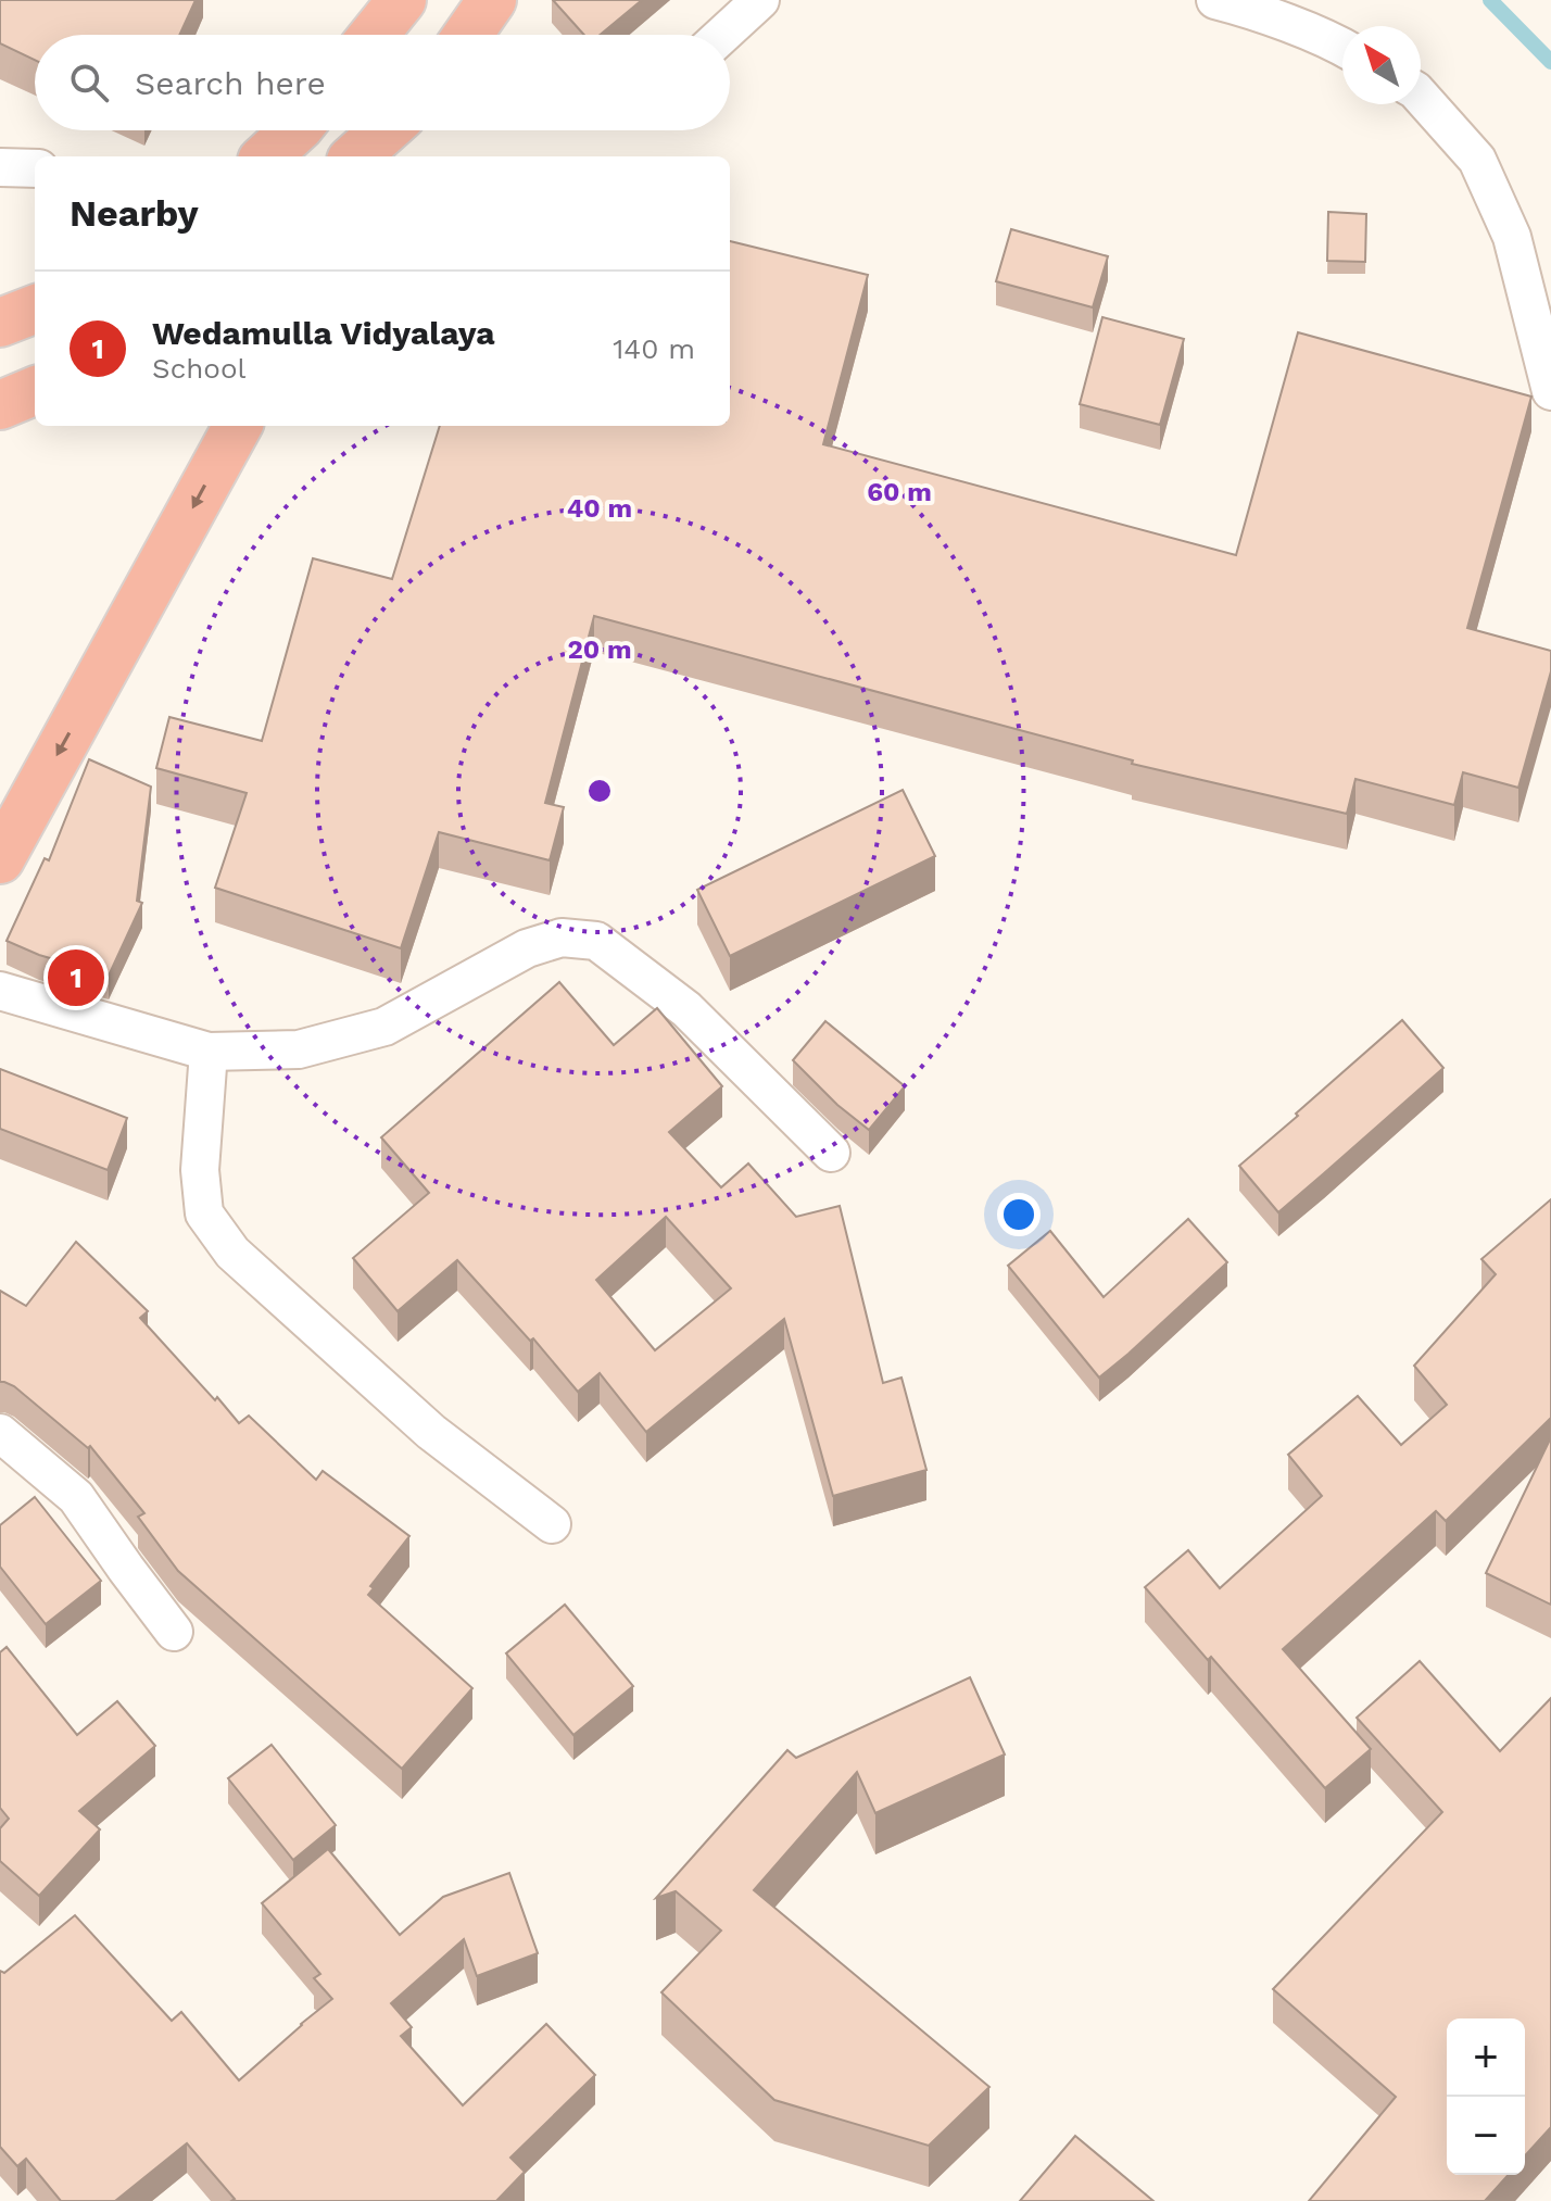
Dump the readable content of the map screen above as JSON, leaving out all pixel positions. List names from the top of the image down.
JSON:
{
  "north": "top left",
  "page": {
    "search": "Search here",
    "heading": "Nearby",
    "list": [
      {
        "mark": "1",
        "name": "Wedamulla Vidyalaya",
        "note": "School",
        "value": "140 m"
      }
    ],
    "pins": "1",
    "map_buttons": ["+", "−"]
  },
  "rings": ["60 m", "40 m", "20 m"]
}
